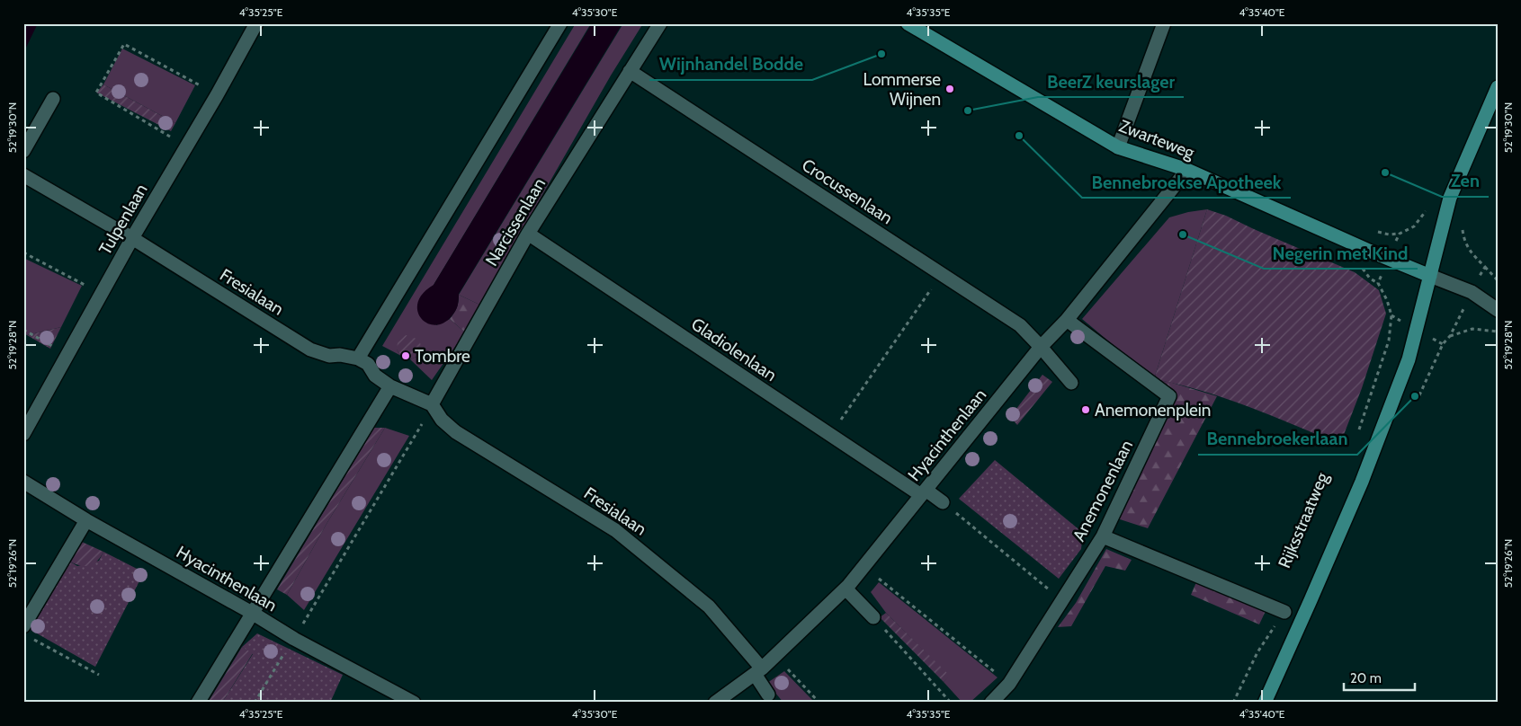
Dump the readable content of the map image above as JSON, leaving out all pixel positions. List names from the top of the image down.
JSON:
{
  "streets": {
    "main road": ["Zwarteweg"],
    "street": [
      "Crocussenlaan",
      "Tulpenlaan",
      "Narcissenlaan",
      "Fresialaan",
      "Gladiolenlaan",
      "Hyacinthenlaan",
      "Anemonenlaan"
    ]
  },
  "crossings": [
    ["Zwarteweg", "Hyacinthenlaan"],
    ["Crocussenlaan", "Narcissenlaan"],
    ["Crocussenlaan", "Hyacinthenlaan"],
    ["Tulpenlaan", "Fresialaan"],
    ["Narcissenlaan", "Fresialaan"],
    ["Narcissenlaan", "Gladiolenlaan"],
    ["Fresialaan", "Hyacinthenlaan"],
    ["Gladiolenlaan", "Hyacinthenlaan"],
    ["Hyacinthenlaan", "Anemonenlaan"]
  ],
  "places": [
    "Wijnhandel Bodde",
    "Lommerse Wijnen",
    "BeerZ keurslager",
    "Bennebroekse Apotheek",
    "Zen",
    "Negerin met Kind",
    "Tombre",
    "Bennebroekerlaan",
    "Anemonenplein"
  ],
  "scale_bar": "20 m",
  "coordinates": [
    "4°35'25\"E",
    "4°35'30\"E",
    "4°35'35\"E",
    "4°35'40\"E",
    "52°19'30\"N",
    "52°19'28\"N",
    "52°19'26\"N"
  ]
}
